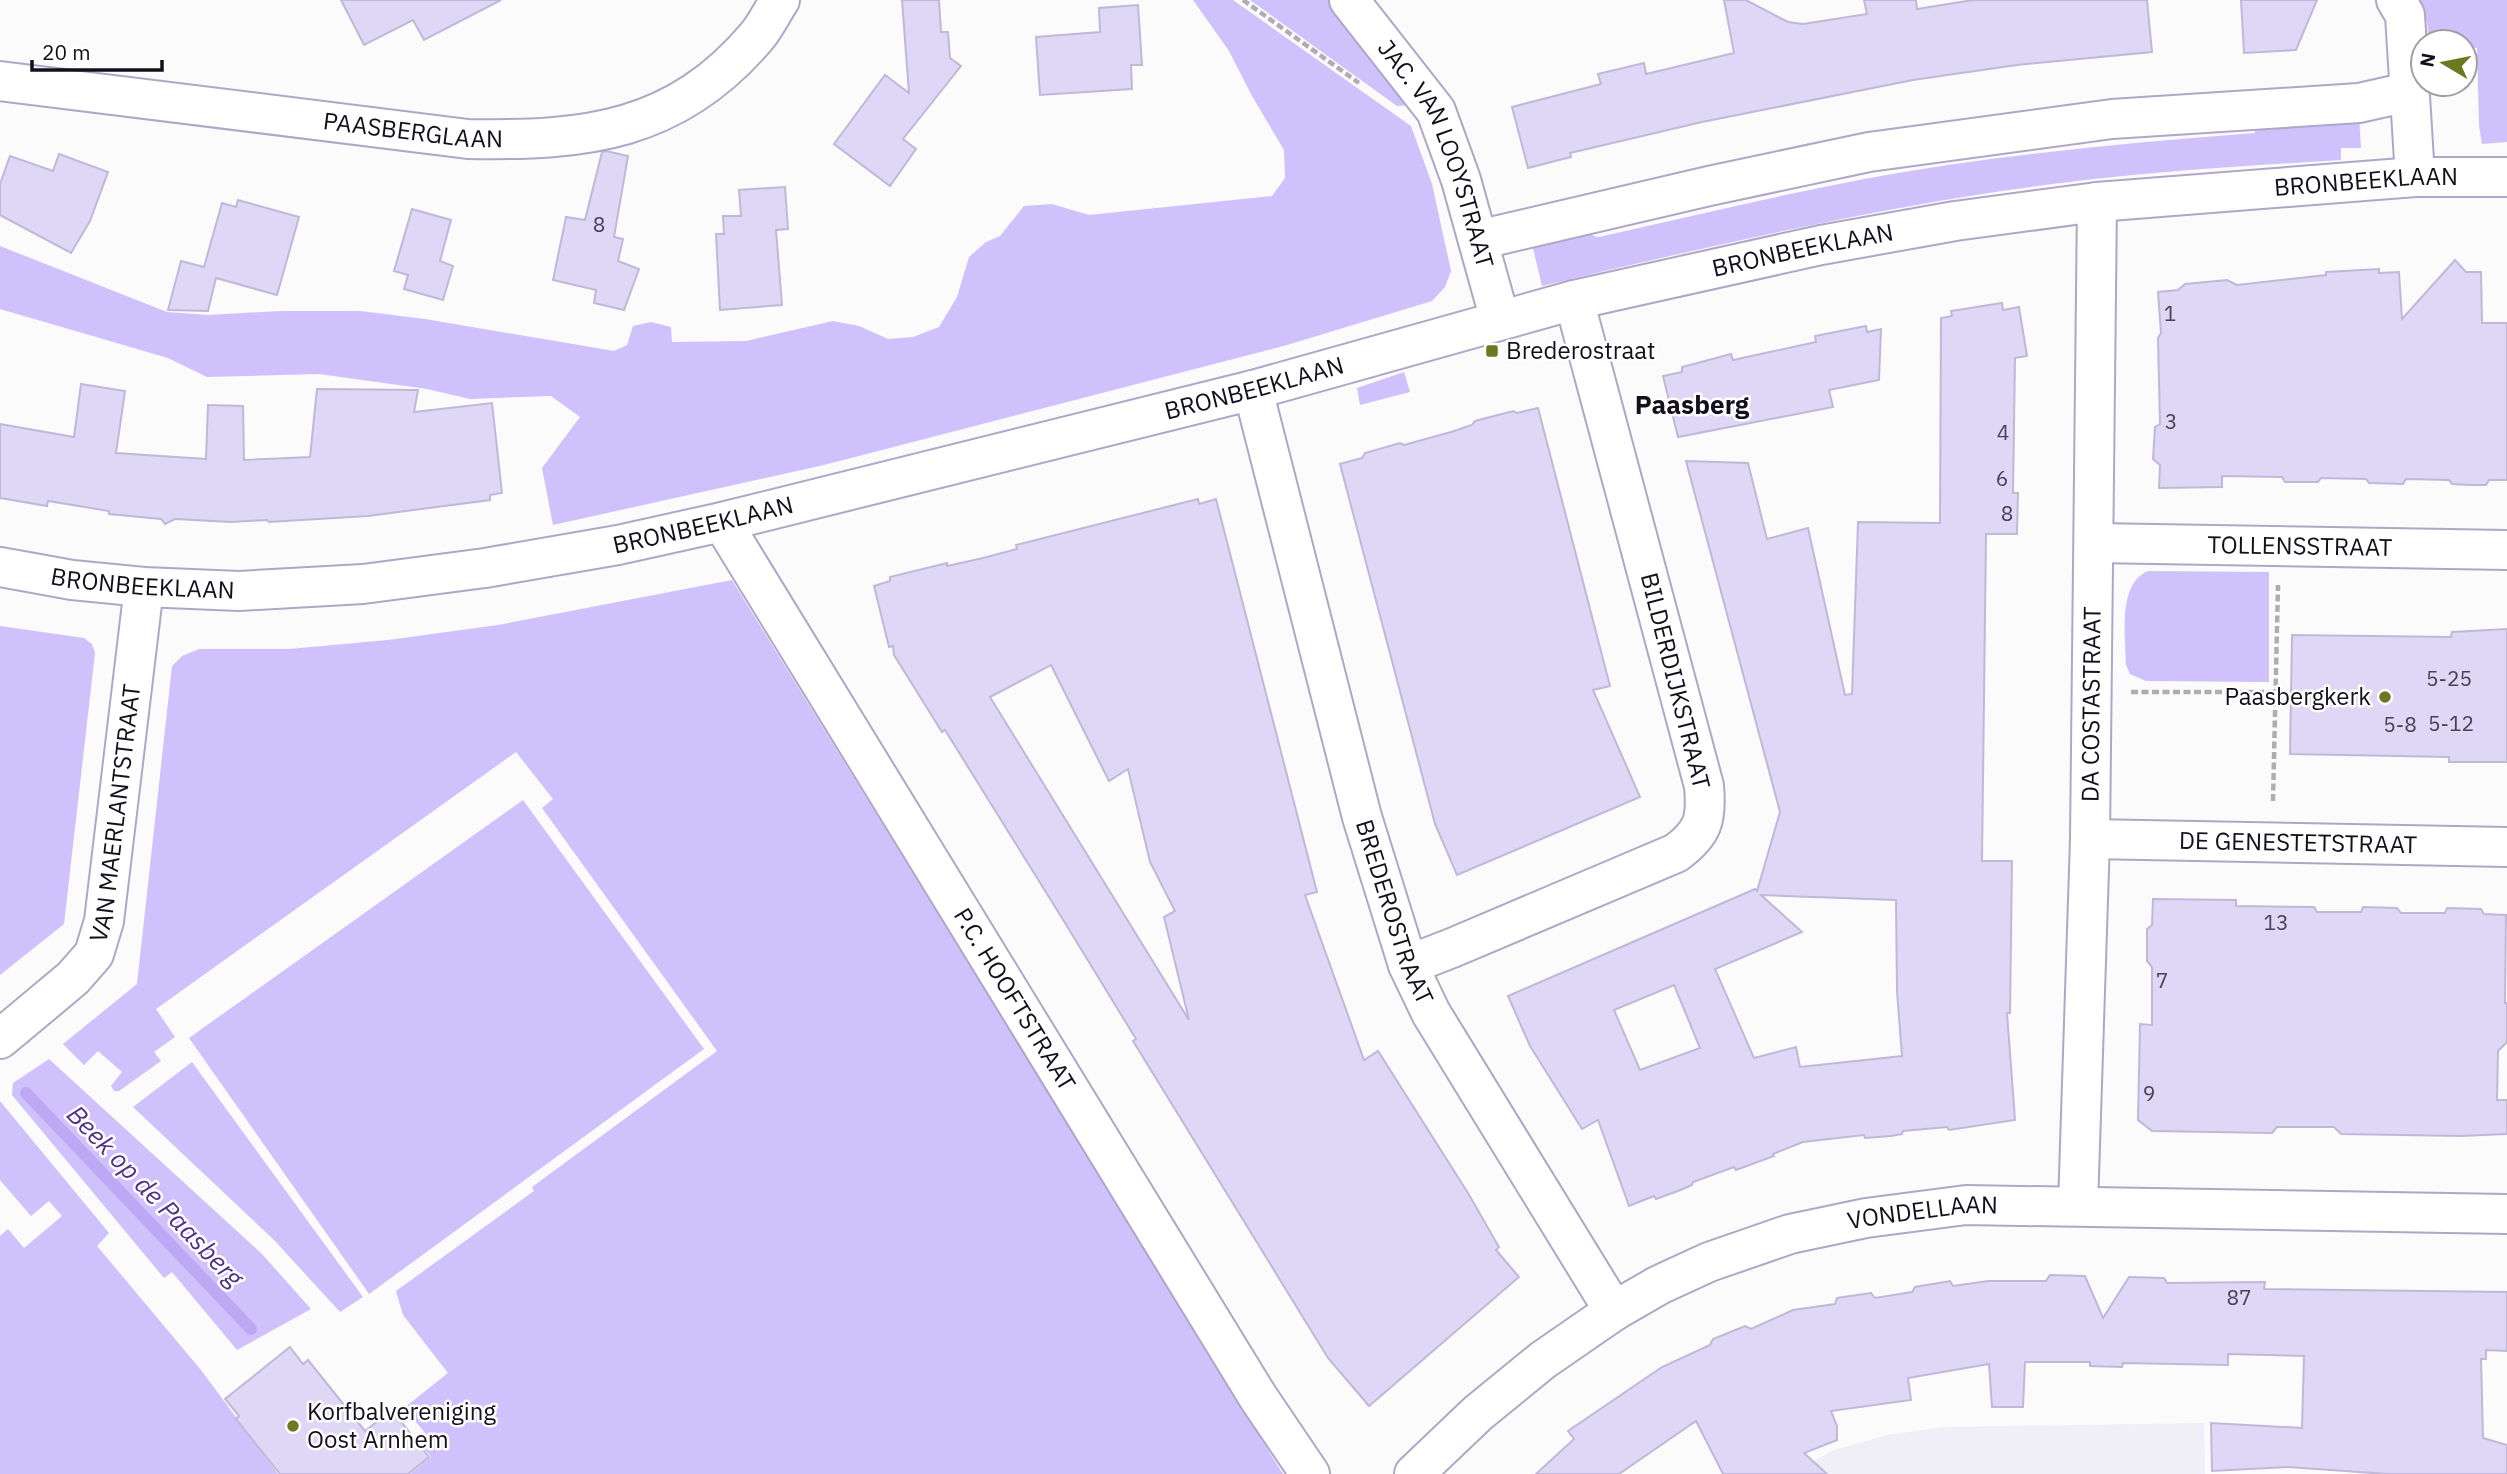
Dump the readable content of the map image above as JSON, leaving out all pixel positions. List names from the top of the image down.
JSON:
{
  "streets": {
    "street": [
      "PAASBERGLAAN",
      "JAC. VAN LOOYSTRAAT",
      "BRONBEEKLAAN",
      "TOLLENSSTRAAT",
      "BILDERDIJKSTRAAT",
      "DA COSTASTRAAT",
      "VAN MAERLANTSTRAAT",
      "DE GENESTETSTRAAT",
      "BREDEROSTRAAT",
      "P.C. HOOFTSTRAAT",
      "VONDELLAAN"
    ]
  },
  "crossings": [
    ["JAC. VAN LOOYSTRAAT", "BRONBEEKLAAN"],
    ["BRONBEEKLAAN", "BILDERDIJKSTRAAT"],
    ["BRONBEEKLAAN", "DA COSTASTRAAT"],
    ["BRONBEEKLAAN", "VAN MAERLANTSTRAAT"],
    ["BRONBEEKLAAN", "BREDEROSTRAAT"],
    ["BRONBEEKLAAN", "P.C. HOOFTSTRAAT"],
    ["TOLLENSSTRAAT", "DA COSTASTRAAT"],
    ["BILDERDIJKSTRAAT", "BREDEROSTRAAT"],
    ["DA COSTASTRAAT", "DE GENESTETSTRAAT"],
    ["DA COSTASTRAAT", "VONDELLAAN"],
    ["BREDEROSTRAAT", "VONDELLAAN"]
  ],
  "districts": ["Paasberg"],
  "water": ["Beek op de Paasberg"],
  "places": {
    "transit": ["Brederostraat"],
    "other": ["Paasbergkerk", "Korfbalvereniging Oost Arnhem"]
  },
  "house_numbers": [
    "8",
    "1",
    "3",
    "4",
    "6",
    "8",
    "5-25",
    "5-12",
    "5-8",
    "13",
    "7",
    "9",
    "87"
  ],
  "scale_bar": "20 m",
  "north": "left"
}
